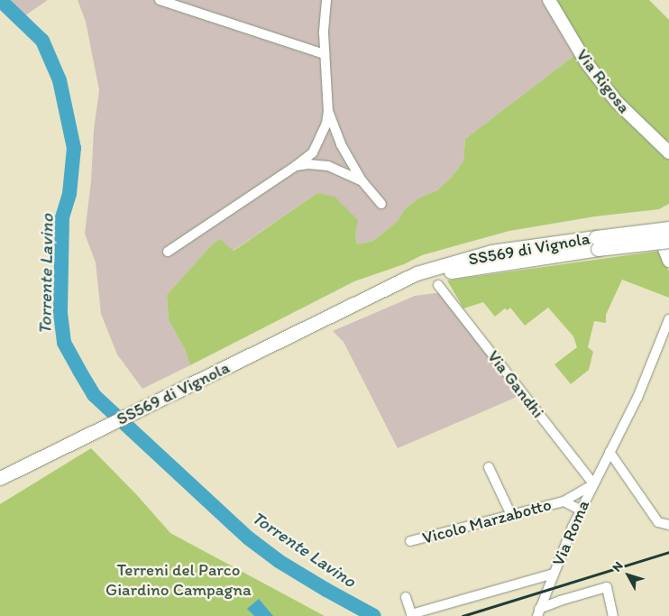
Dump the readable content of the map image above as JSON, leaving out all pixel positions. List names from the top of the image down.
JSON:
{
  "streets": {
    "highway": ["SS569 di Vignola"],
    "main road": ["Via Rigosa"],
    "street": ["Via Gandhi", "Vicolo Marzabotto", "Via Roma"]
  },
  "crossings": [
    ["Via Gandhi", "Vicolo Marzabotto"],
    ["Via Gandhi", "Via Roma"],
    ["Vicolo Marzabotto", "Via Roma"]
  ],
  "water": ["Torrente Lavino"],
  "parks": ["Terreni del Parco Giardino Campagna"],
  "north": "top left"
}
